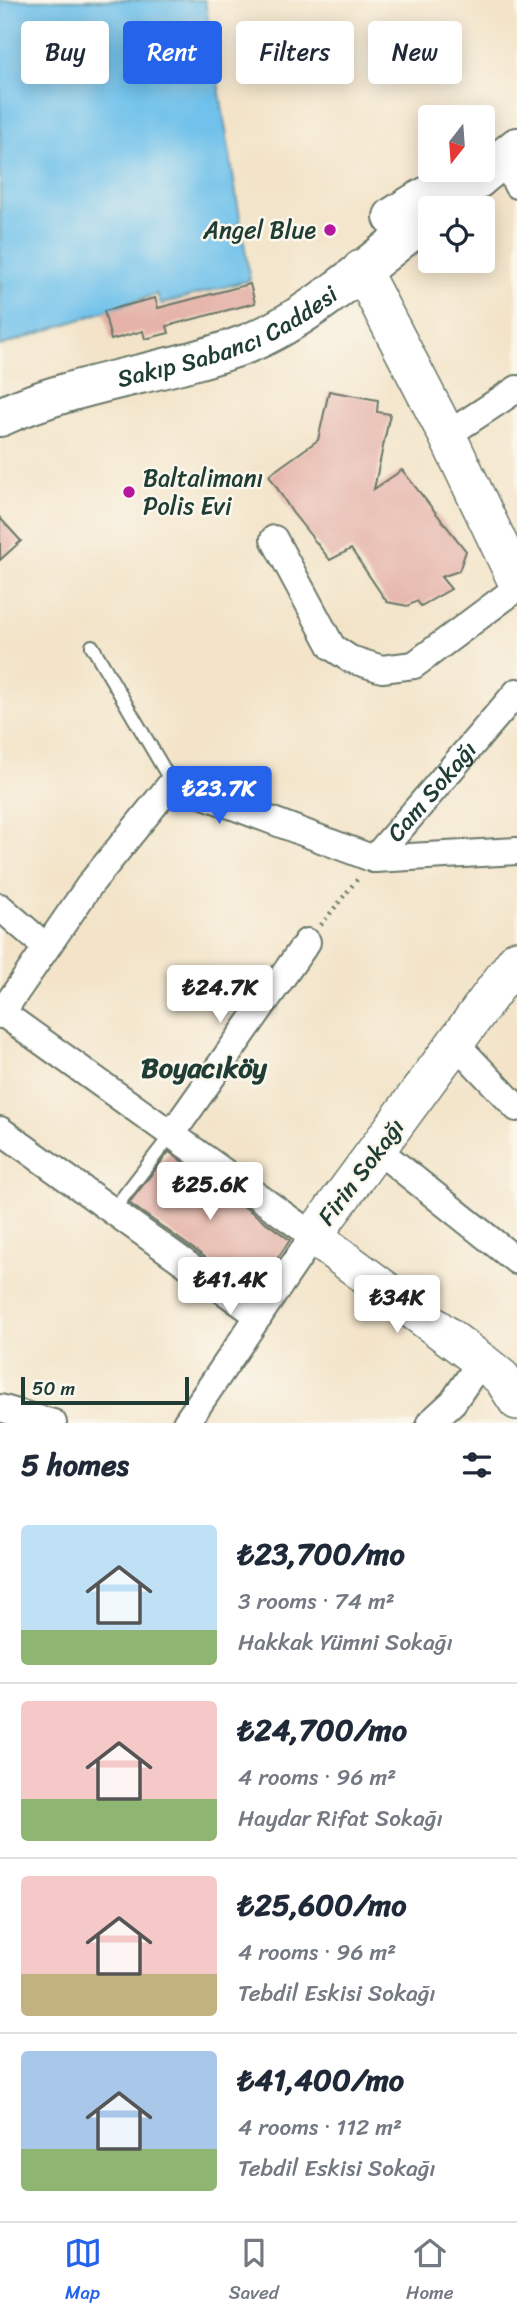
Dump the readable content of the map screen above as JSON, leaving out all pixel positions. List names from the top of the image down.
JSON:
{
  "streets": {
    "main road": ["Sakıp Sabancı Caddesi"],
    "street": ["Cam Sokağı", "Firin Sokağı"]
  },
  "districts": ["Boyacıköy"],
  "places": ["Angel Blue", "Baltalimanı Polis Evi"],
  "scale_bar": "50 m",
  "north": "bottom",
  "page": {
    "chip": [
      "Buy",
      "Rent",
      "Filters",
      "New"
    ],
    "price": [
      "₺23.7K",
      "₺24.7K",
      "₺25.6K",
      "₺41.4K",
      "₺34K"
    ],
    "scale": "50 m",
    "heading": "5 homes",
    "list": [
      {
        "name": "₺23,700/mo",
        "note": "3 rooms · 74 m² · Hakkak Yümni Sokağı"
      },
      {
        "name": "₺24,700/mo",
        "note": "4 rooms · 96 m² · Haydar Rifat Sokağı"
      },
      {
        "name": "₺25,600/mo",
        "note": "4 rooms · 96 m² · Tebdil Eskisi Sokağı"
      },
      {
        "name": "₺41,400/mo",
        "note": "4 rooms · 112 m² · Tebdil Eskisi Sokağı"
      }
    ],
    "tabs": ["Map", "Saved", "Home"]
  }
}
